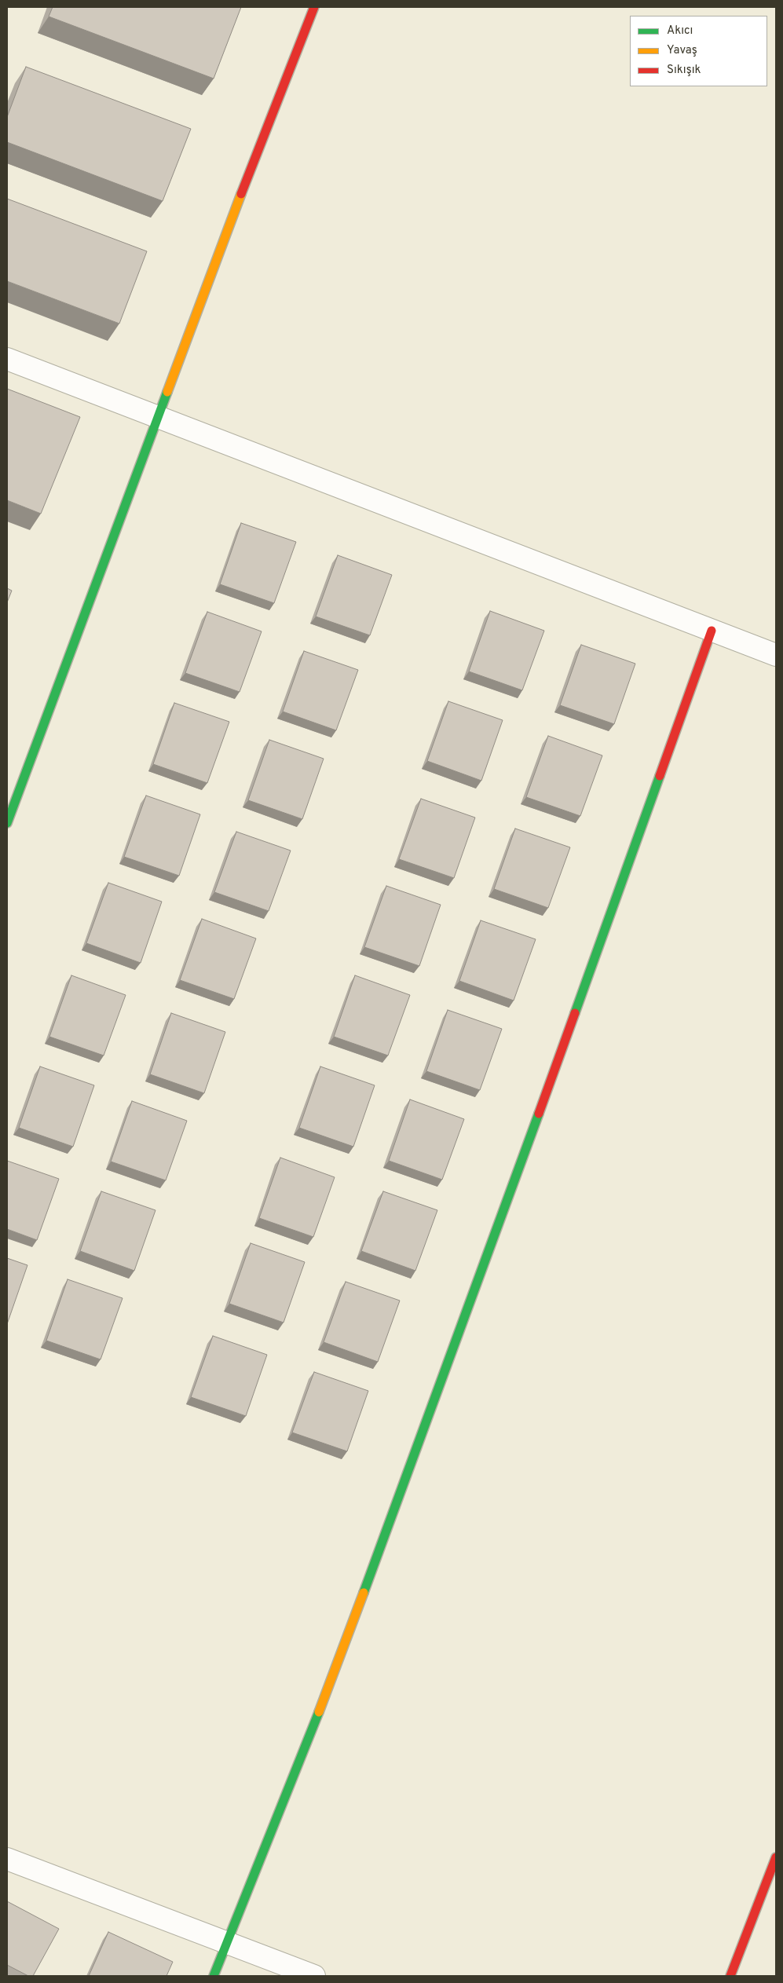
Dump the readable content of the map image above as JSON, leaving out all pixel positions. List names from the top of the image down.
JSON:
{
  "legend": ["Akıcı", "Yavaş", "Sıkışık"]
}
